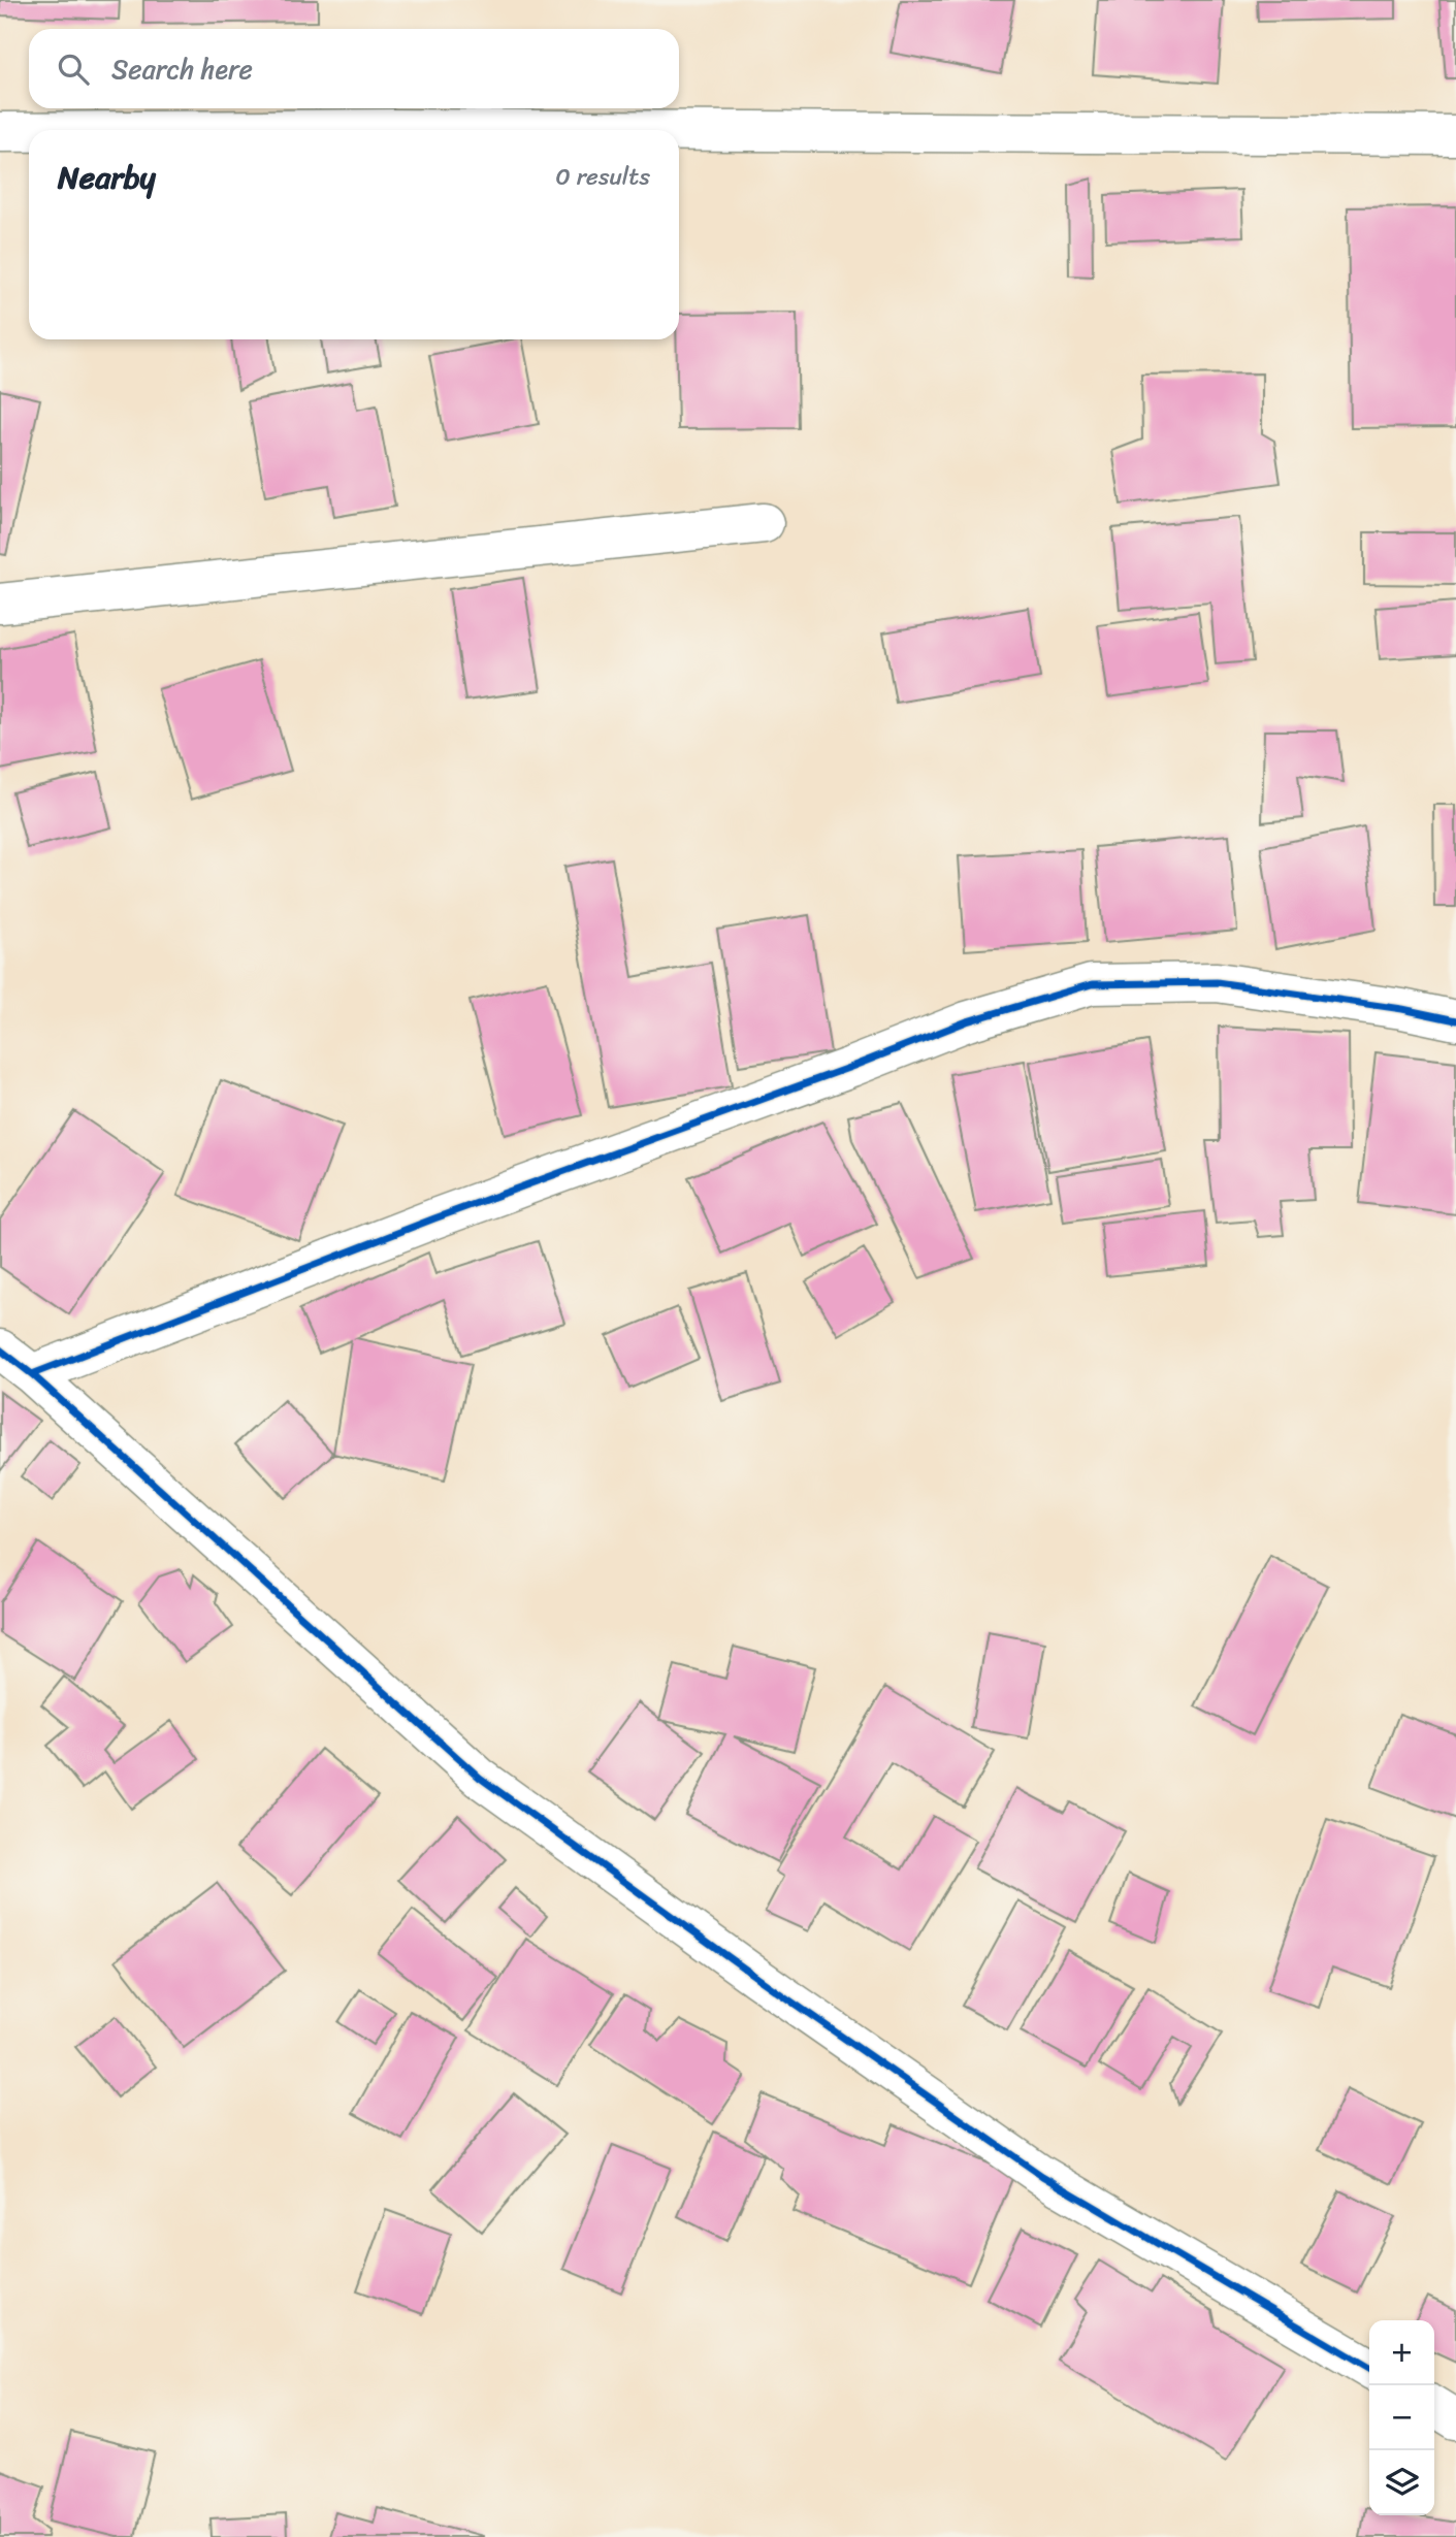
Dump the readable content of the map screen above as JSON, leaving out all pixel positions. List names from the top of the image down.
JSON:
{
  "page": {
    "search": "Search here",
    "heading": ["Nearby", "0 results"],
    "map_buttons": ["+", "−"]
  }
}
